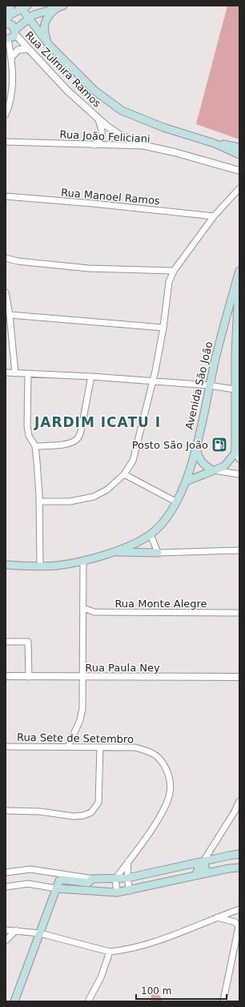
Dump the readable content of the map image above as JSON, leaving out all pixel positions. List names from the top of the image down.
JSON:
{
  "streets": {
    "main road": ["Rua Zulmira Ramos", "Avenida São João"],
    "street": [
      "Rua João Feliciani",
      "Rua Manoel Ramos",
      "Rua Monte Alegre",
      "Rua Paula Ney",
      "Rua Sete de Setembro"
    ]
  },
  "crossings": [
    ["Rua Zulmira Ramos", "Rua João Feliciani"]
  ],
  "districts": ["JARDIM ICATU I"],
  "places": {
    "fuel station": ["Posto São João"]
  },
  "scale_bar": "100 m"
}
